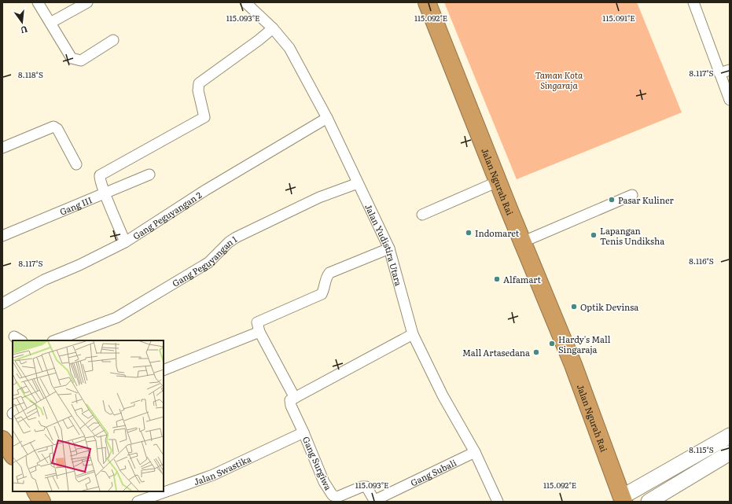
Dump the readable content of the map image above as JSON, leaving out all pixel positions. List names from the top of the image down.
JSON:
{
  "streets": {
    "highway": ["Jalan Ngurah Rai"],
    "street": [
      "Gang III",
      "Gang Peguyangan 2",
      "Jalan Yudistira Utara",
      "Gang Peguyangan 1",
      "Gang Surgiwa",
      "Jalan Swastika",
      "Gang Subali"
    ]
  },
  "crossings": [
    ["Gang Peguyangan 2", "Jalan Yudistira Utara"],
    ["Jalan Yudistira Utara", "Gang Peguyangan 1"],
    ["Jalan Yudistira Utara", "Gang Subali"],
    ["Gang Surgiwa", "Jalan Swastika"],
    ["Gang Surgiwa", "Gang Subali"]
  ],
  "parks": ["Taman Kota Singaraja"],
  "places": [
    "Pasar Kuliner",
    "Indomaret",
    "Lapangan Tenis Undiksha",
    "Alfamart",
    "Optik Devinsa",
    "Hardy's Mall Singaraja",
    "Mall Artasedana"
  ],
  "north": "bottom",
  "coordinates": [
    "115.093°E",
    "115.092°E",
    "115.091°E",
    "8.117°S",
    "8.118°S",
    "8.116°S",
    "8.115°S"
  ]
}
